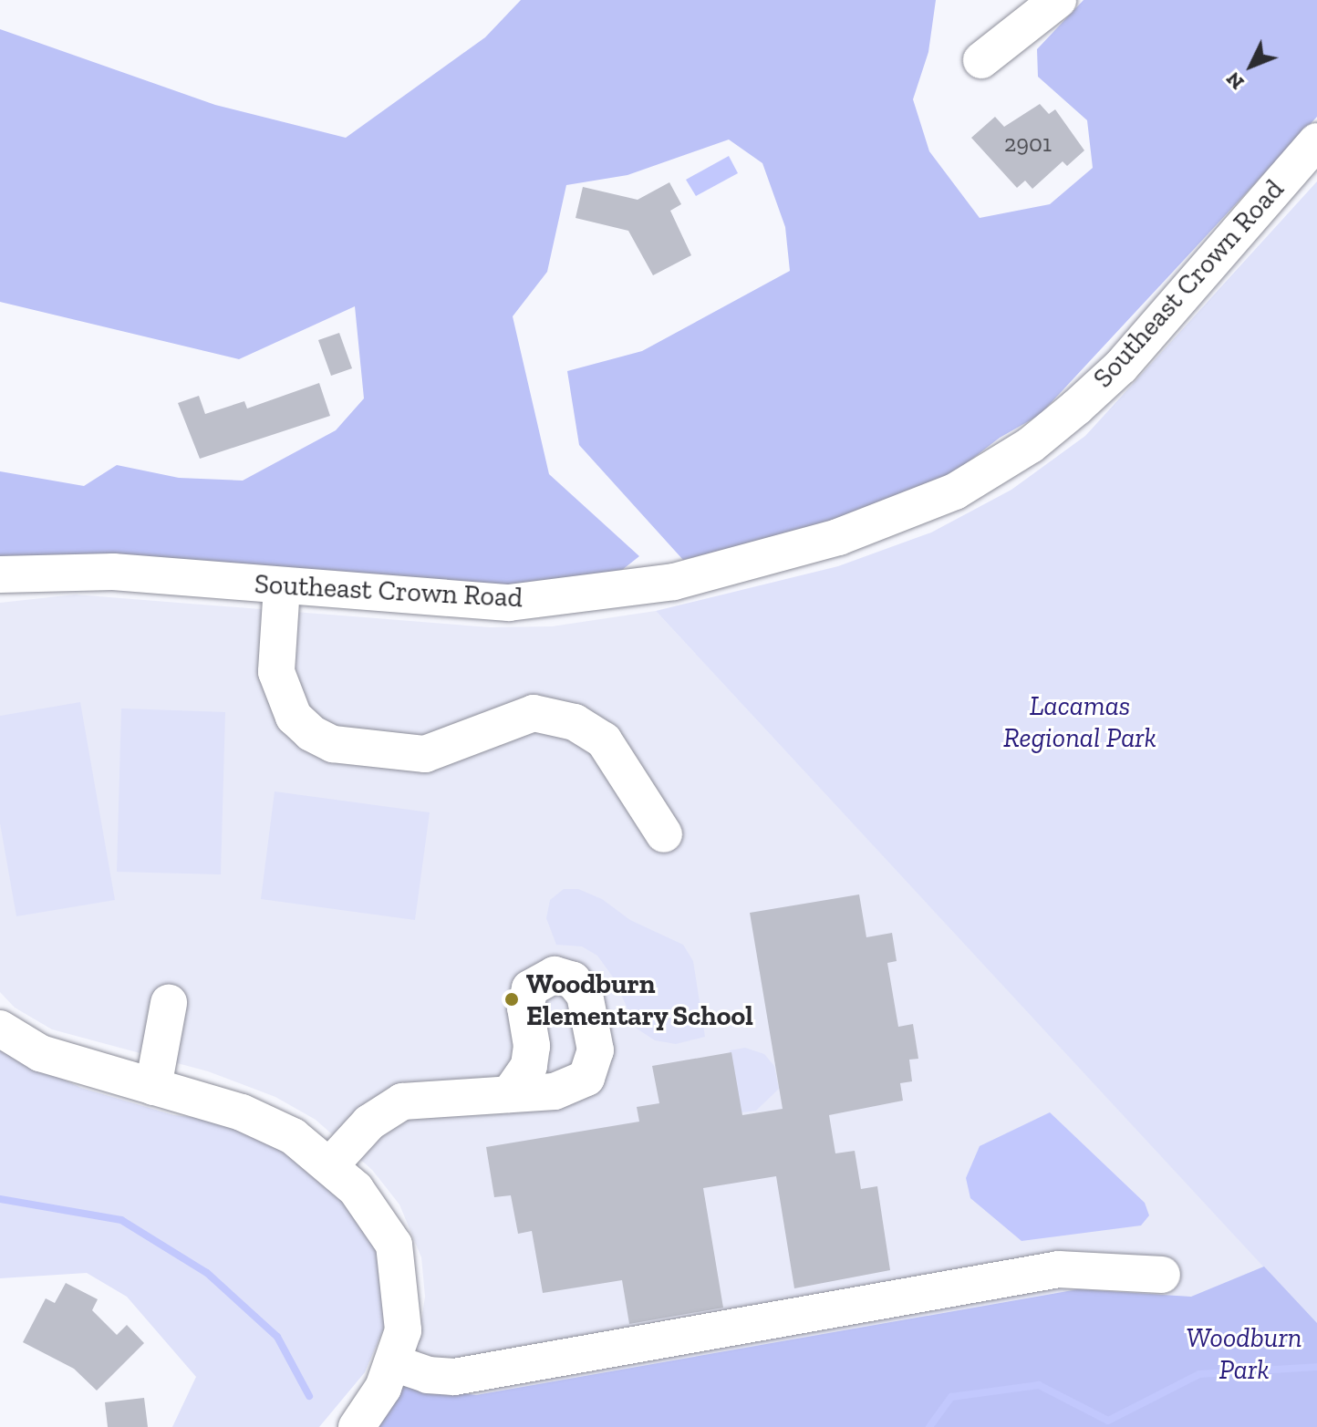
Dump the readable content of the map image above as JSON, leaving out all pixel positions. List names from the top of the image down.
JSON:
{
  "streets": {
    "street": ["Southeast Crown Road"]
  },
  "parks": ["Lacamas Regional Park", "Woodburn Park"],
  "places": ["Woodburn Elementary School"],
  "house_numbers": ["2901"],
  "north": "bottom left"
}
